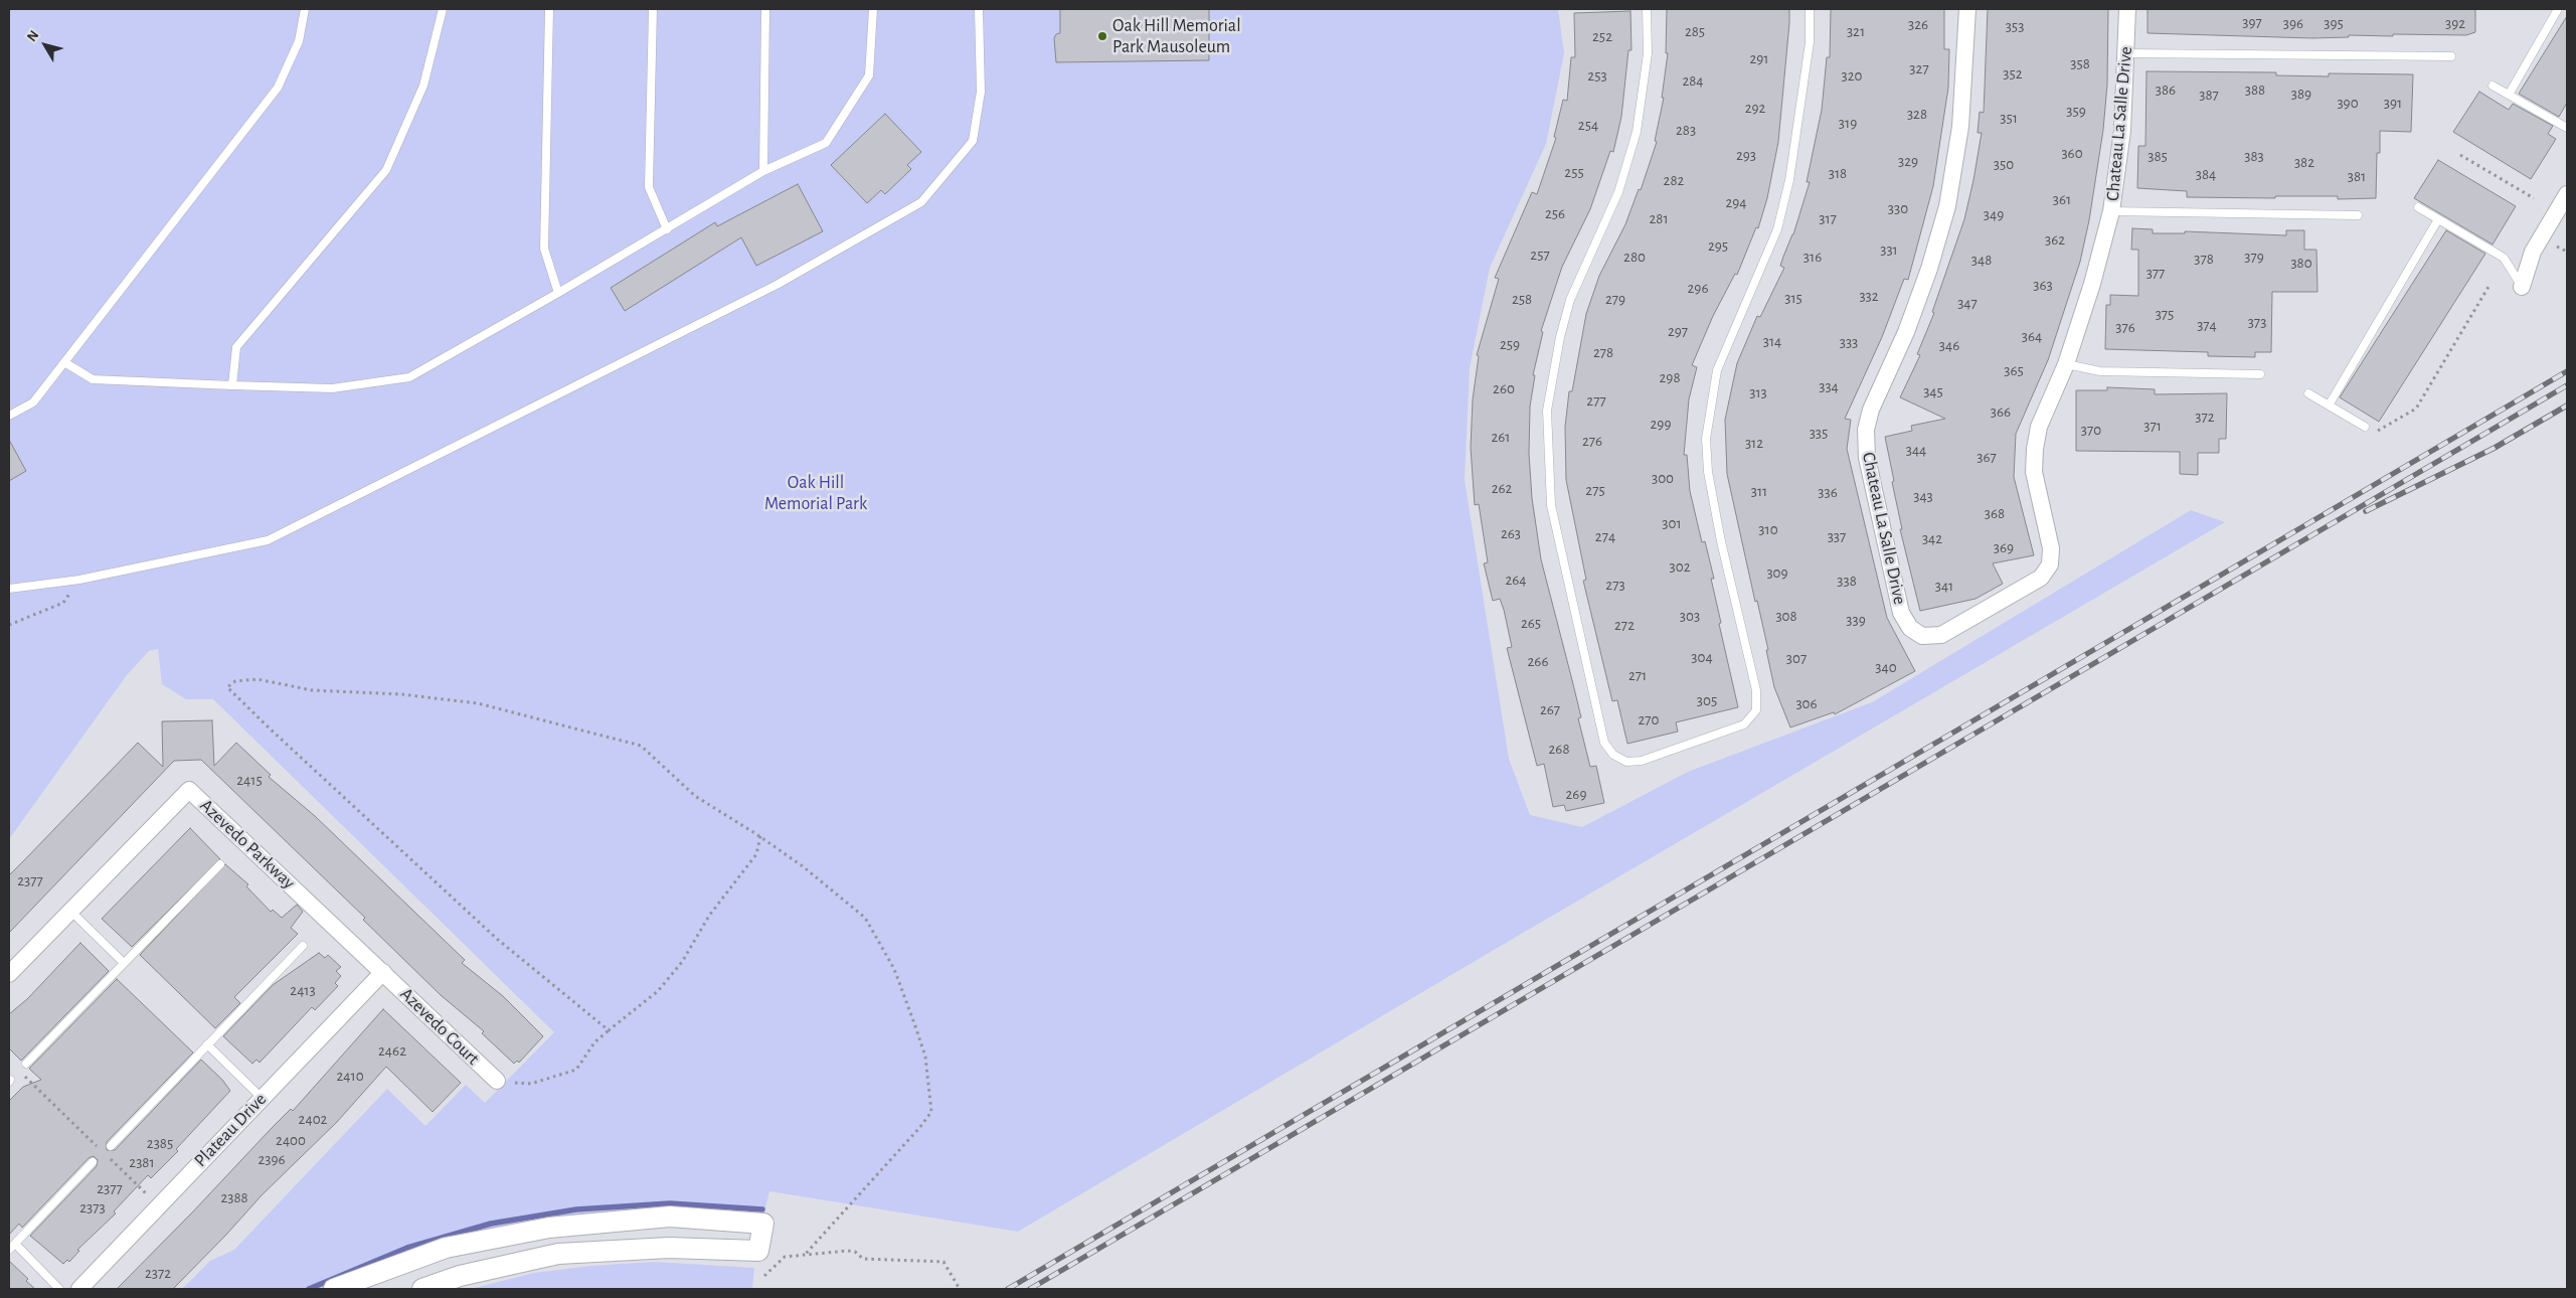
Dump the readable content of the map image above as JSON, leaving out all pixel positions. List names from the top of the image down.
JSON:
{
  "streets": {
    "street": [
      "Chateau La Salle Drive",
      "Azevedo Parkway",
      "Azevedo Court",
      "Plateau Drive"
    ]
  },
  "crossings": [
    ["Azevedo Parkway", "Azevedo Court"],
    ["Azevedo Parkway", "Plateau Drive"],
    ["Azevedo Court", "Plateau Drive"]
  ],
  "parks": ["Oak Hill Memorial Park"],
  "places": ["Oak Hill Memorial Park Mausoleum"],
  "house_numbers": [
    "397",
    "396",
    "395",
    "392",
    "326",
    "353",
    "285",
    "321",
    "252",
    "291",
    "358",
    "327",
    "352",
    "253",
    "320",
    "284",
    "386",
    "388",
    "389",
    "387",
    "390",
    "391",
    "292",
    "359",
    "328",
    "351",
    "319",
    "254",
    "283",
    "360",
    "293",
    "385",
    "383",
    "329",
    "382",
    "350",
    "255",
    "318",
    "384",
    "381",
    "282",
    "361",
    "294",
    "330",
    "256",
    "349",
    "281",
    "317",
    "362",
    "295",
    "331",
    "257",
    "280",
    "316",
    "379",
    "378",
    "348",
    "380",
    "377",
    "363",
    "296",
    "332",
    "315",
    "258",
    "279",
    "347",
    "375",
    "373",
    "374",
    "376",
    "297",
    "364",
    "314",
    "333",
    "259",
    "346",
    "278",
    "365",
    "298",
    "334",
    "260",
    "345",
    "313",
    "277",
    "366",
    "372",
    "299",
    "371",
    "370",
    "335",
    "261",
    "276",
    "312",
    "344",
    "367",
    "300",
    "262",
    "275",
    "311",
    "336",
    "343",
    "368",
    "301",
    "310",
    "263",
    "274",
    "337",
    "342",
    "369",
    "302",
    "309",
    "264",
    "338",
    "273",
    "341",
    "303",
    "308",
    "339",
    "265",
    "272",
    "304",
    "307",
    "266",
    "340",
    "271",
    "305",
    "306",
    "267",
    "270",
    "268",
    "2415",
    "269",
    "2377",
    "2413",
    "2462",
    "2410",
    "2402",
    "2400",
    "2385",
    "2396",
    "2381",
    "2377",
    "2388",
    "2373",
    "2372"
  ],
  "north": "top left"
}
